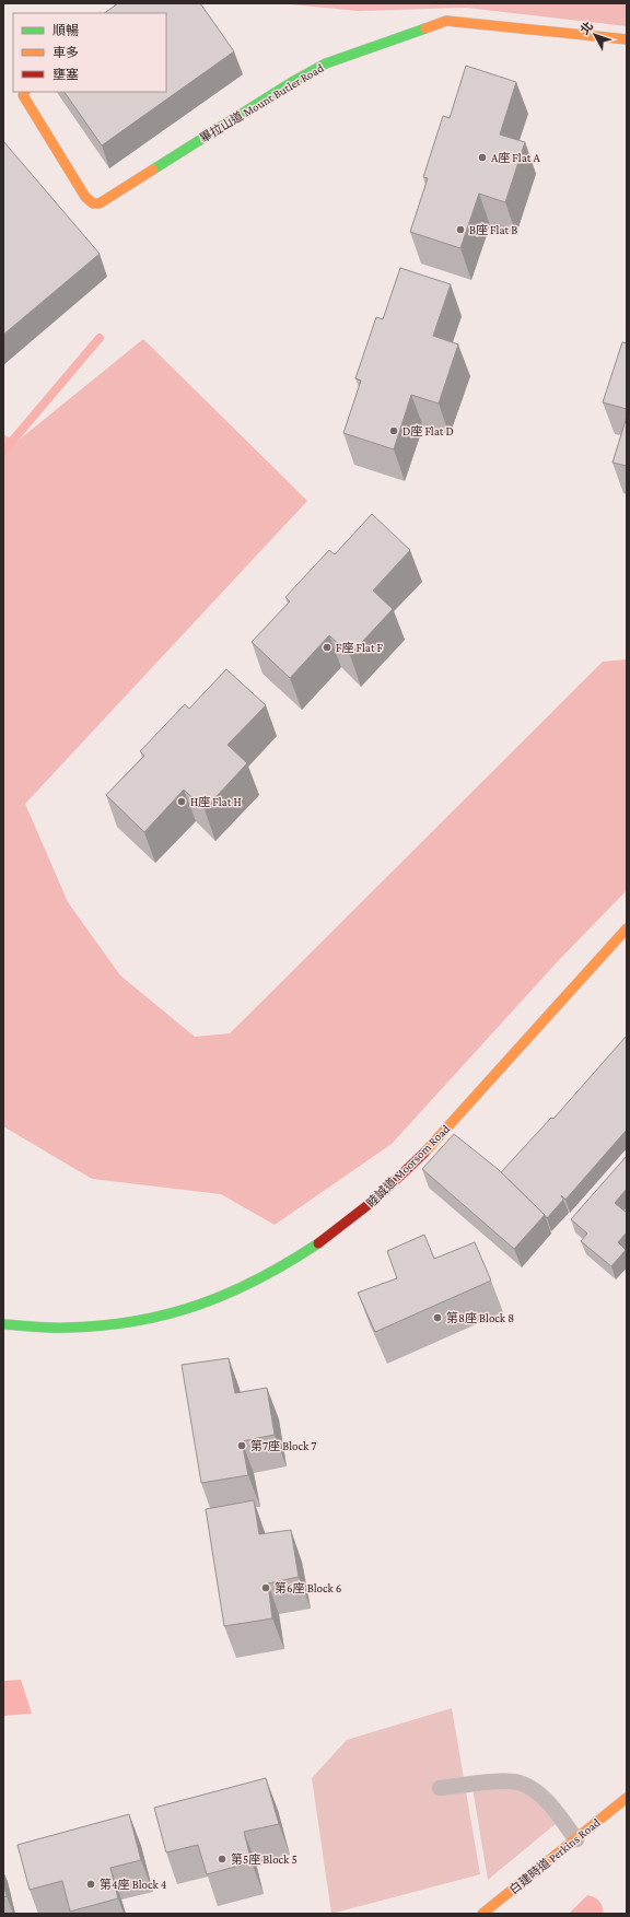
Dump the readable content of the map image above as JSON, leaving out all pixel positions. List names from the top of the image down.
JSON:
{
  "streets": {
    "street": ["畢拉山道 Mount Butler Road", "睦誠道 Moorsom Road", "白建時道 Perkins Road"]
  },
  "places": [
    "A座 Flat A",
    "B座 Flat B",
    "D座 Flat D",
    "F座 Flat F",
    "H座 Flat H",
    "第8座 Block 8",
    "第7座 Block 7",
    "第6座 Block 6",
    "第5座 Block 5",
    "第4座 Block 4"
  ],
  "legend": ["順暢", "車多", "壅塞"],
  "north": "top left"
}
